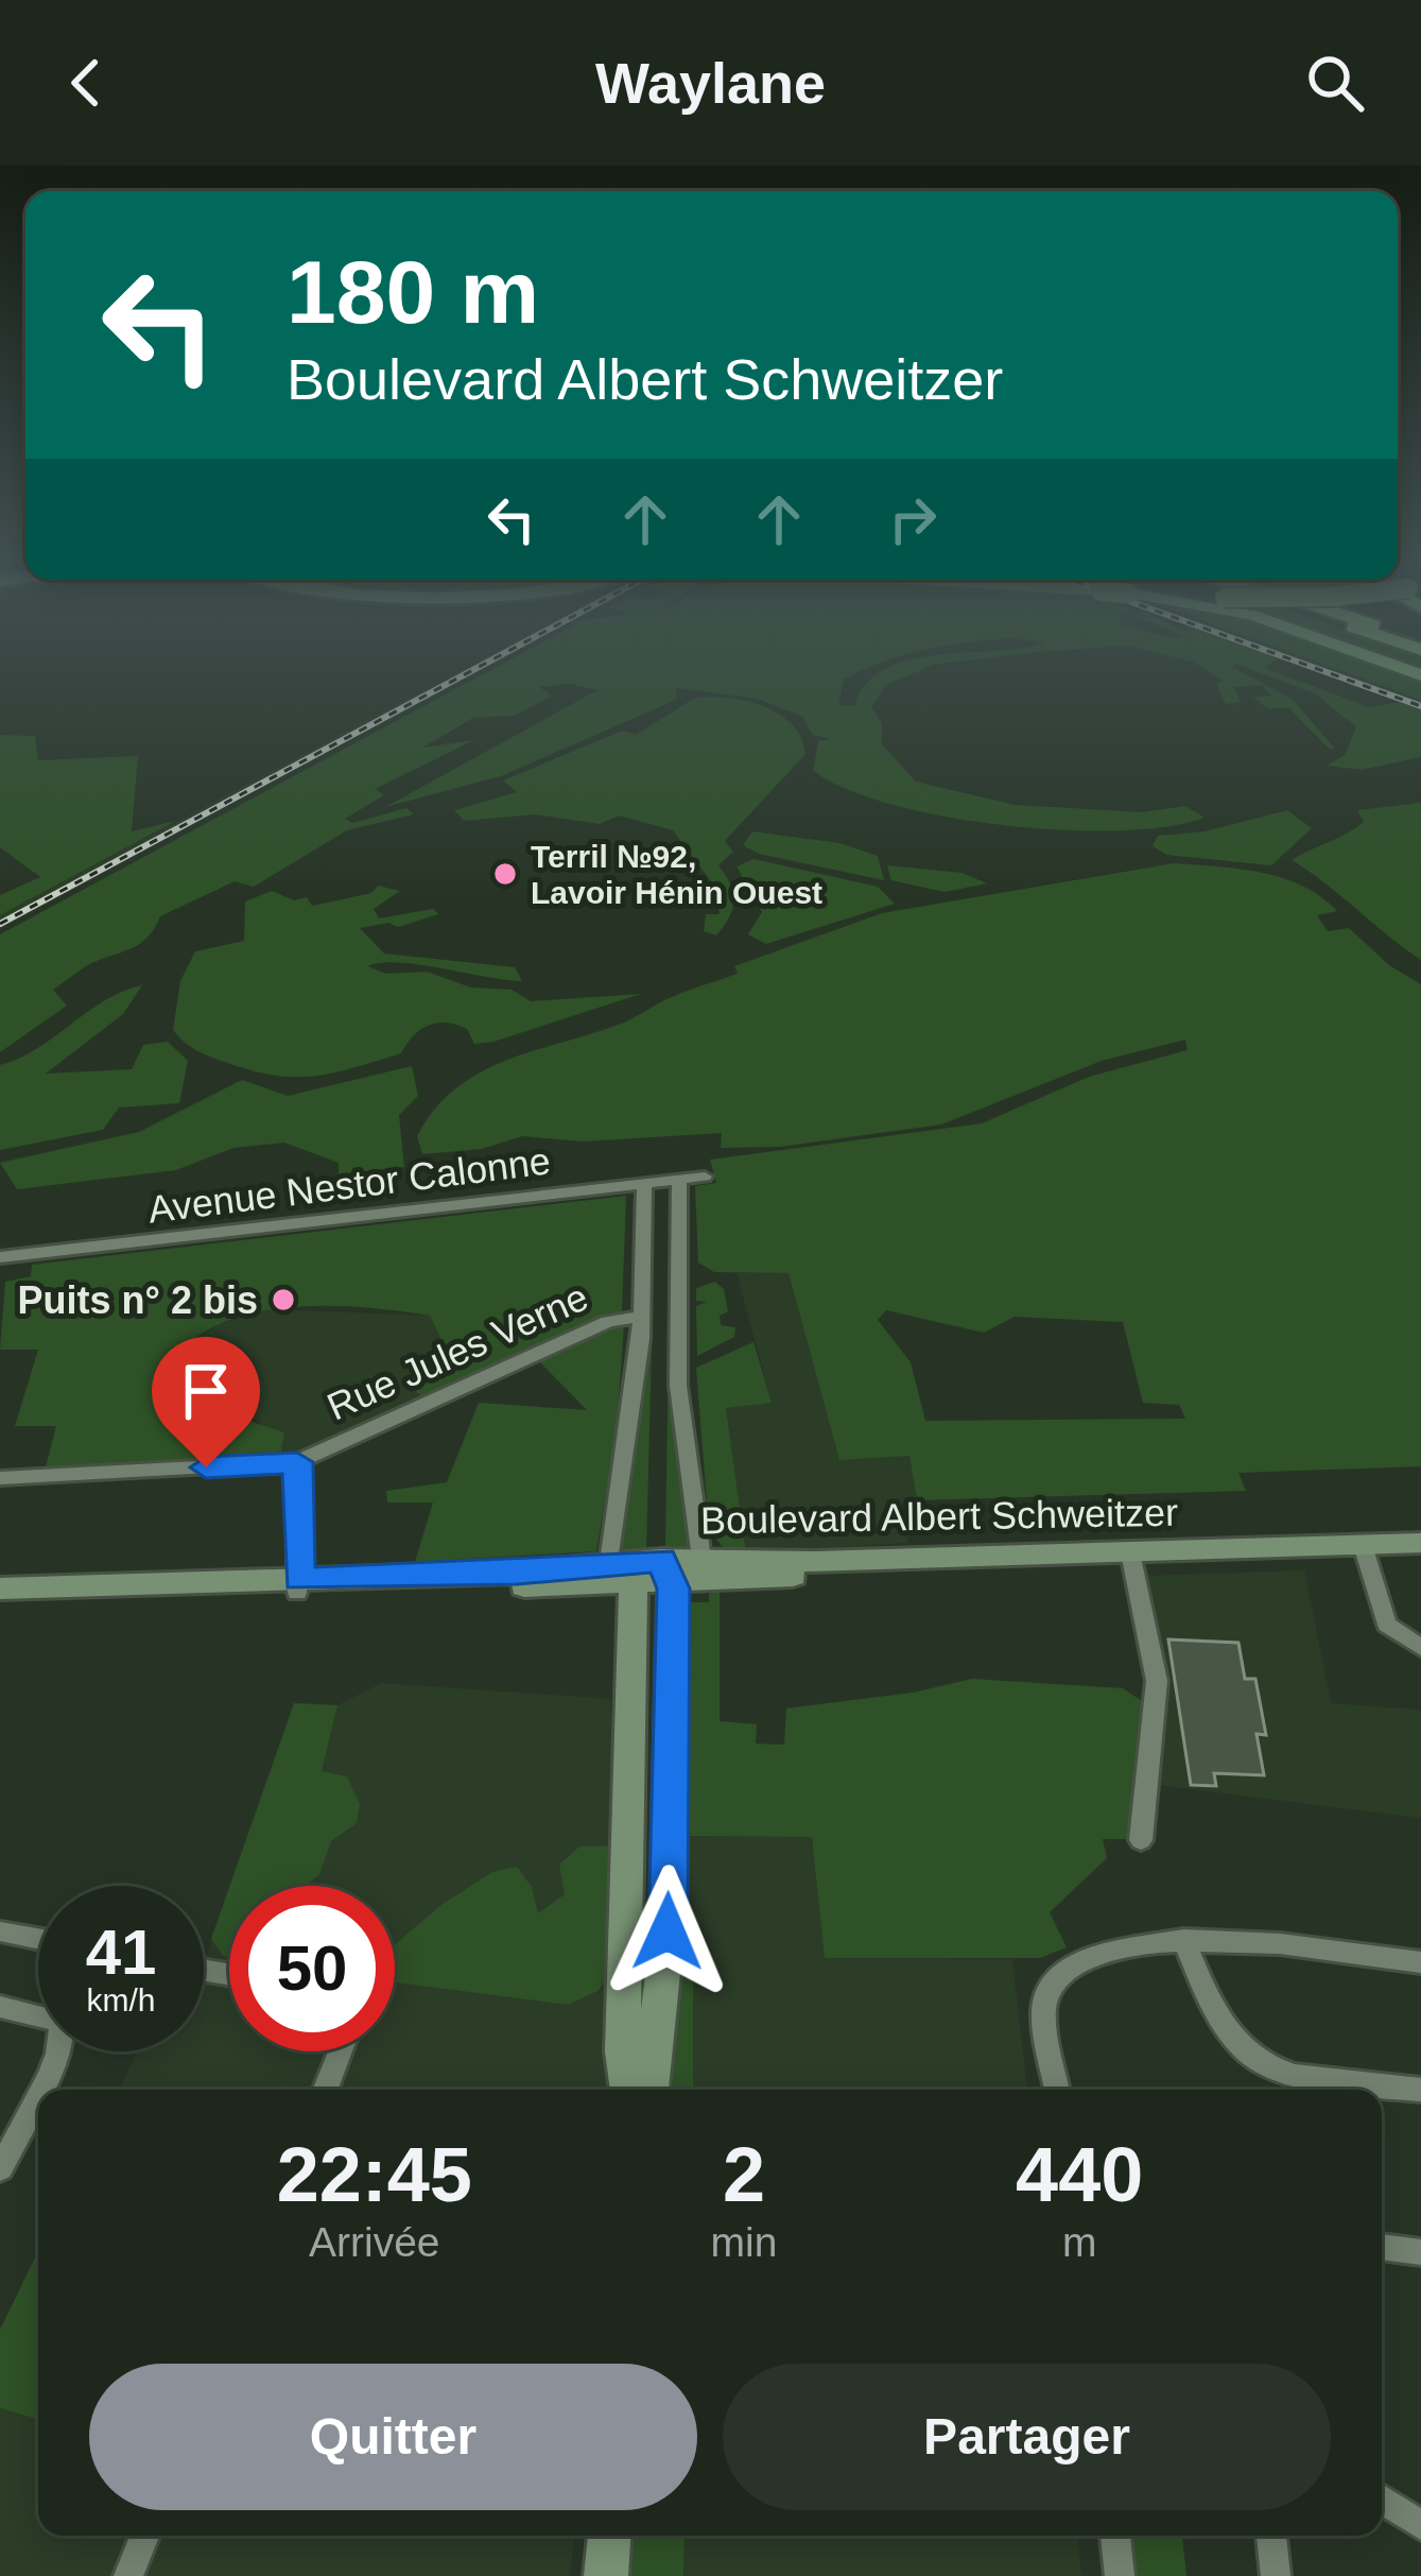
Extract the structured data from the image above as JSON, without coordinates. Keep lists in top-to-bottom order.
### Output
{
  "streets": {
    "main road": ["Boulevard Albert Schweitzer"],
    "street": ["Avenue Nestor Calonne", "Rue Jules Verne"]
  },
  "places": ["Terril №92, Lavoir Hénin Ouest", "Puits n° 2 bis"],
  "page": {
    "header": "Waylane",
    "turn": ["180 m", "Boulevard Albert Schweitzer"],
    "speed": "41 km/h",
    "limit": "50",
    "eta": [
      "22:45",
      "Arrivée",
      "2",
      "min",
      "440",
      "m"
    ],
    "buttons": ["Quitter", "Partager"]
  }
}
